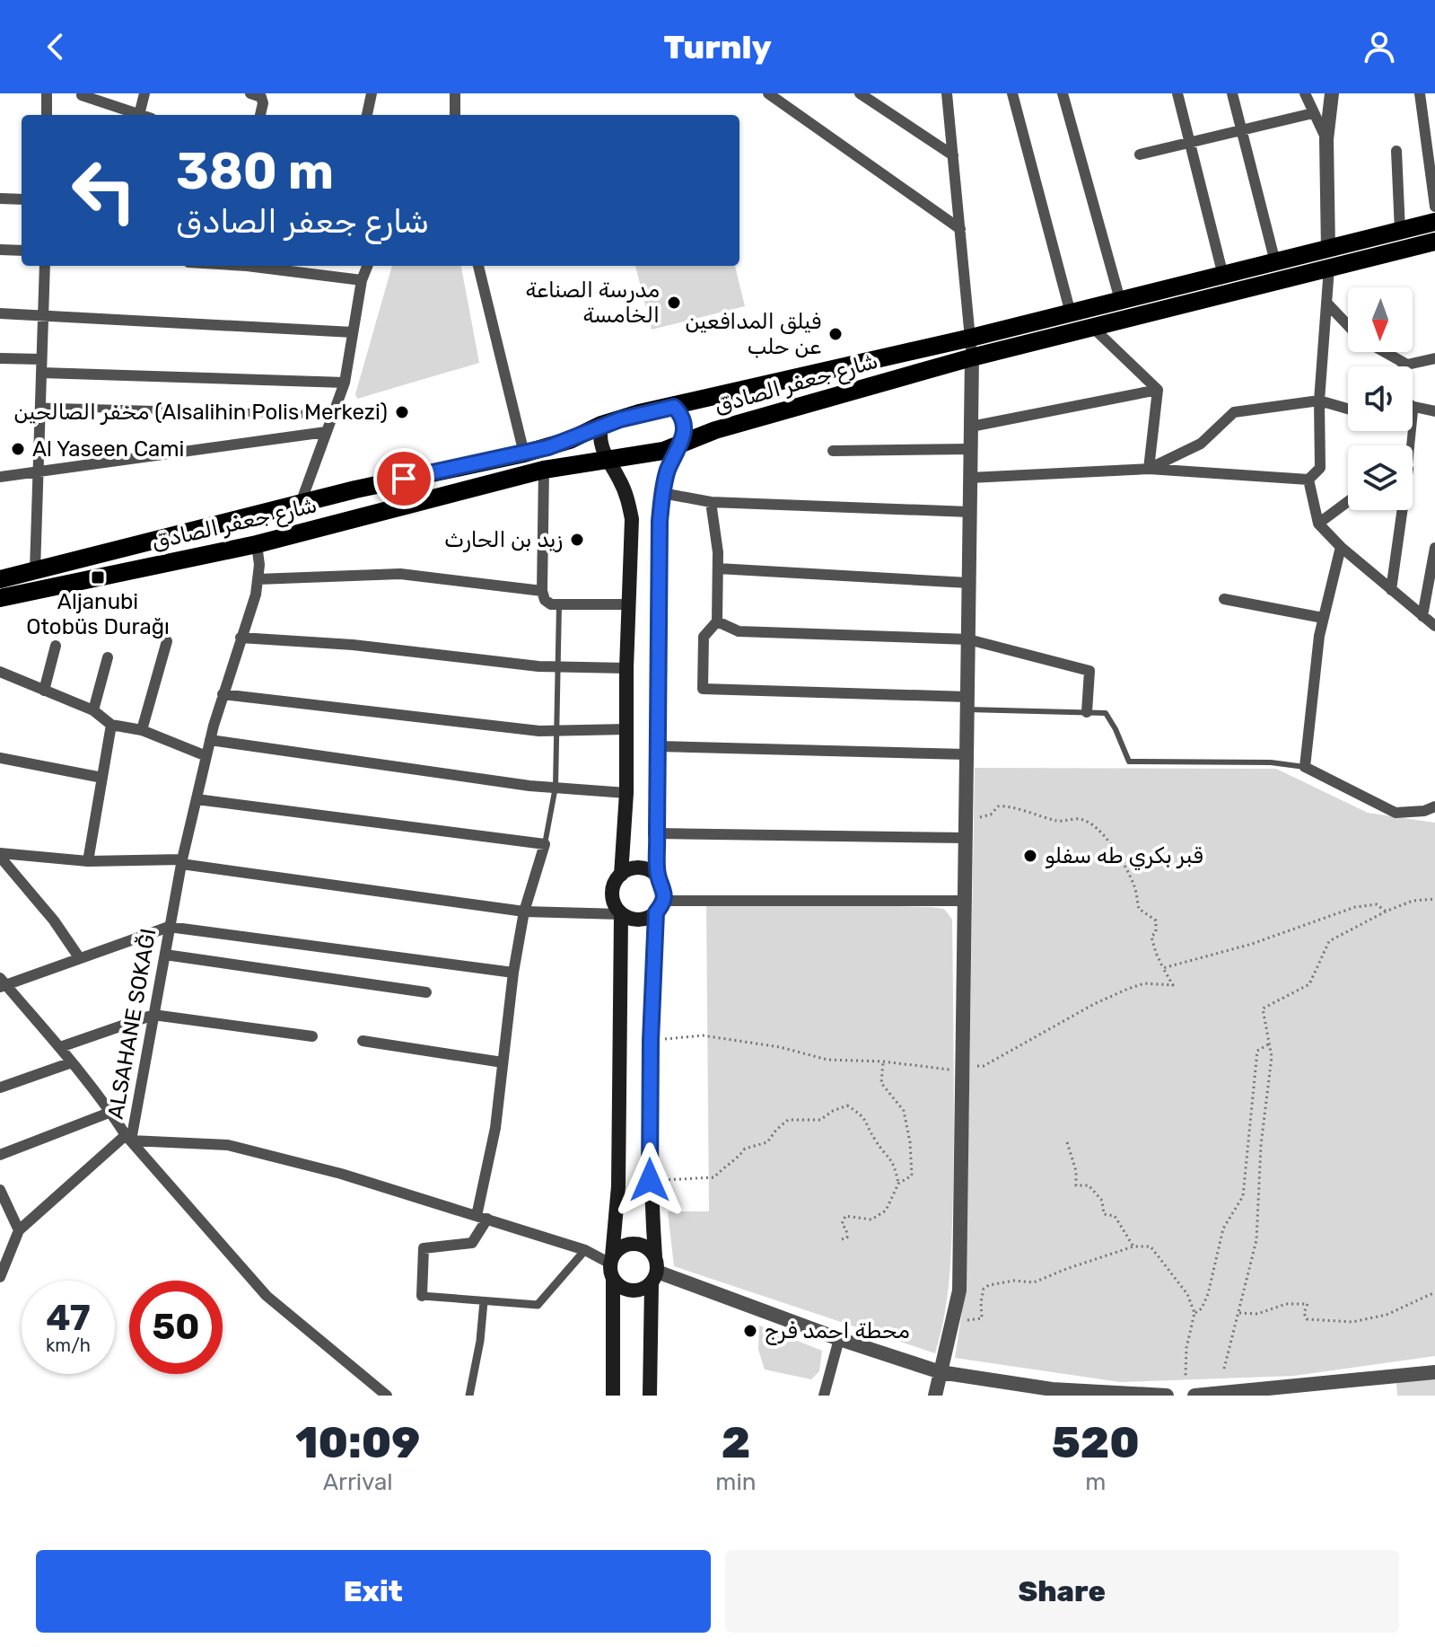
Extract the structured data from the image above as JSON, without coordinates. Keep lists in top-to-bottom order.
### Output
{
  "streets": {
    "main road": ["شارع جعفر الصادق"]
  },
  "places": {
    "other": [
      "مدرسة الصناعة الخامسة",
      "فيلق المدافعين عن حلب",
      "مخفر الصالحين (Alsalihin Polis Merkezi)",
      "Al Yaseen Cami",
      "زيد بن الحارث",
      "قبر بكري طه سفلو",
      "محطة احمد فرج"
    ],
    "transit": ["Aljanubi Otobüs Durağı"]
  },
  "north": "bottom",
  "page": {
    "header": "Turnly",
    "turn": ["380 m", "شارع جعفر الصادق"],
    "speed": "47 km/h",
    "limit": "50",
    "eta": [
      "10:09",
      "Arrival",
      "2",
      "min",
      "520",
      "m"
    ],
    "buttons": ["Exit", "Share"]
  }
}
